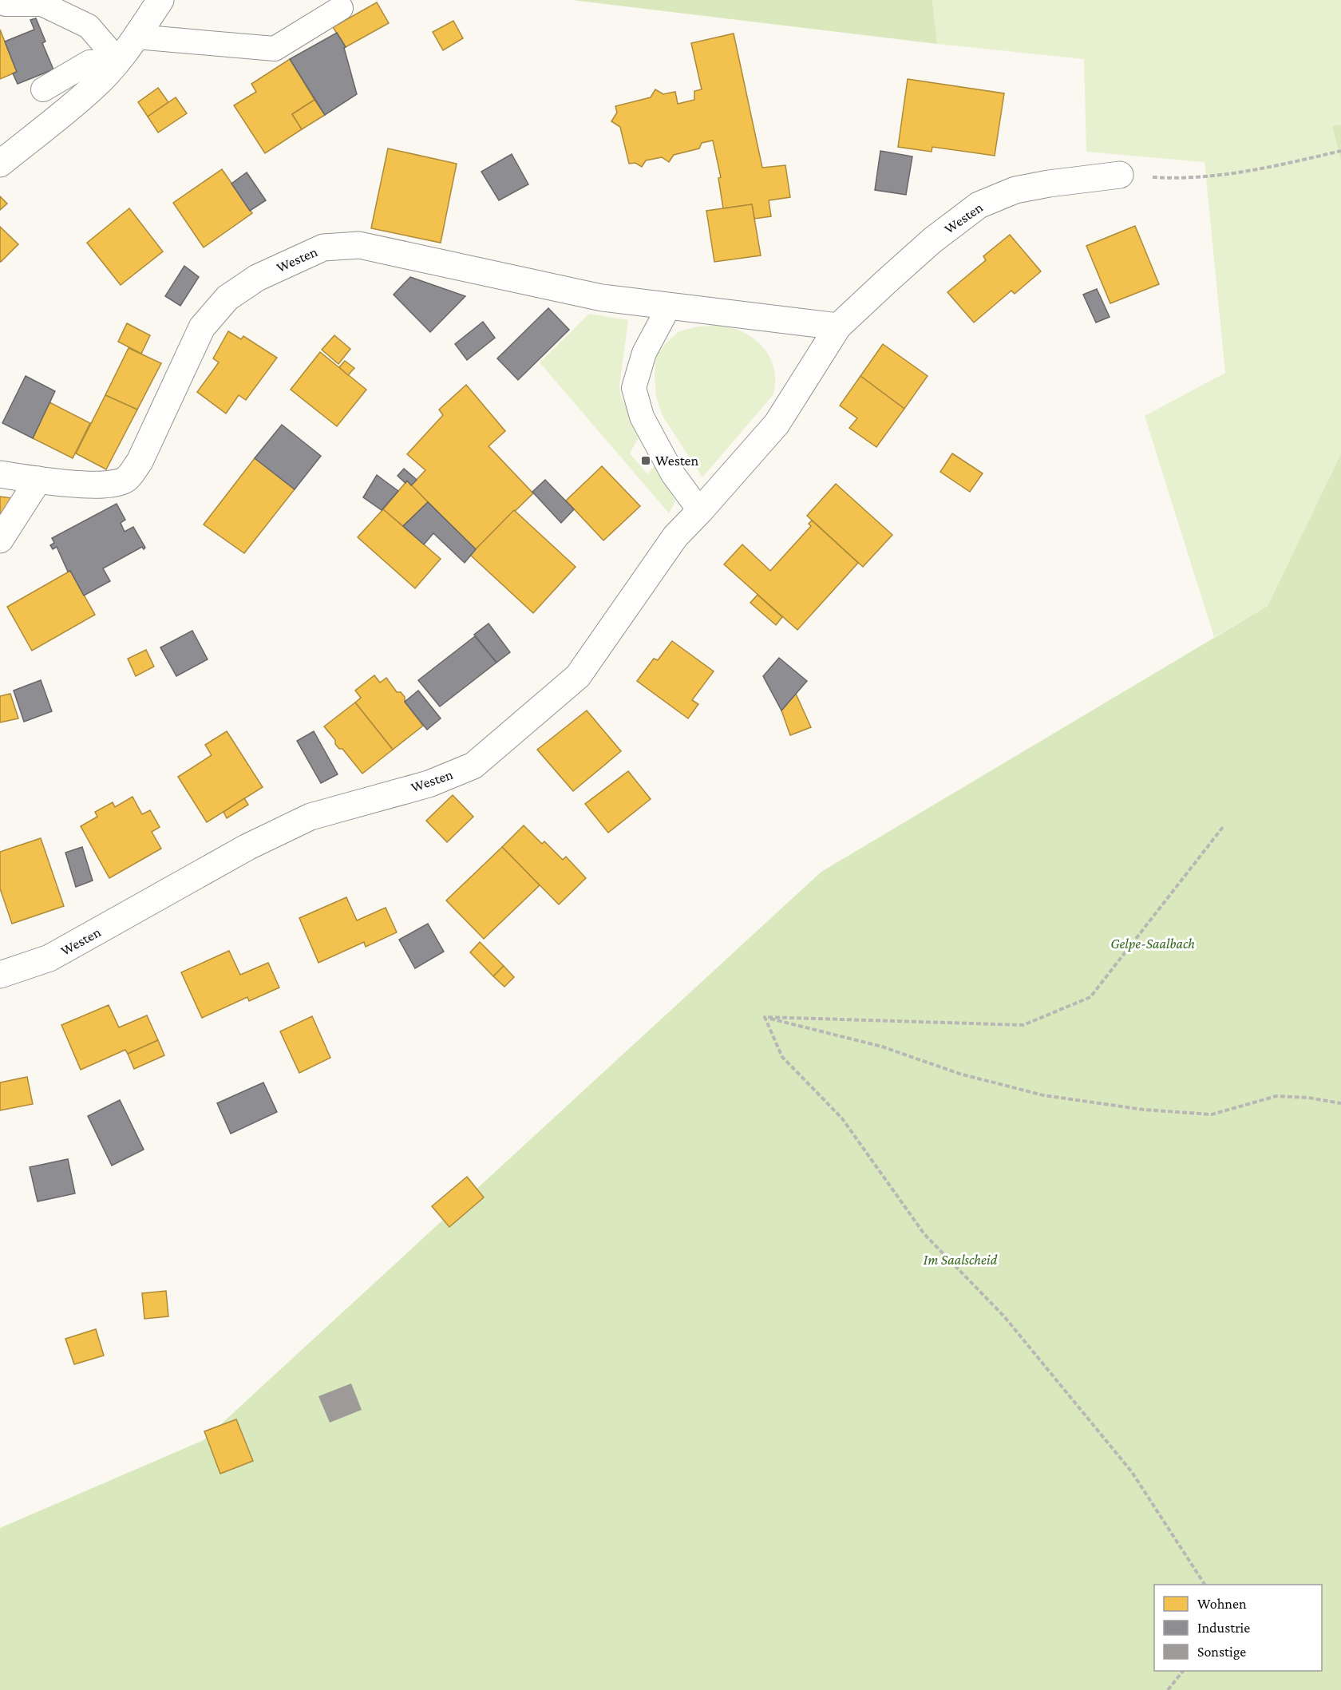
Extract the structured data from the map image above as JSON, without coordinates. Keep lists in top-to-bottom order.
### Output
{
  "streets": {
    "street": ["Westen"]
  },
  "parks": ["Gelpe-Saalbach", "Im Saalscheid"],
  "places": {
    "transit": ["Westen"]
  },
  "legend": ["Wohnen", "Industrie", "Sonstige"]
}
